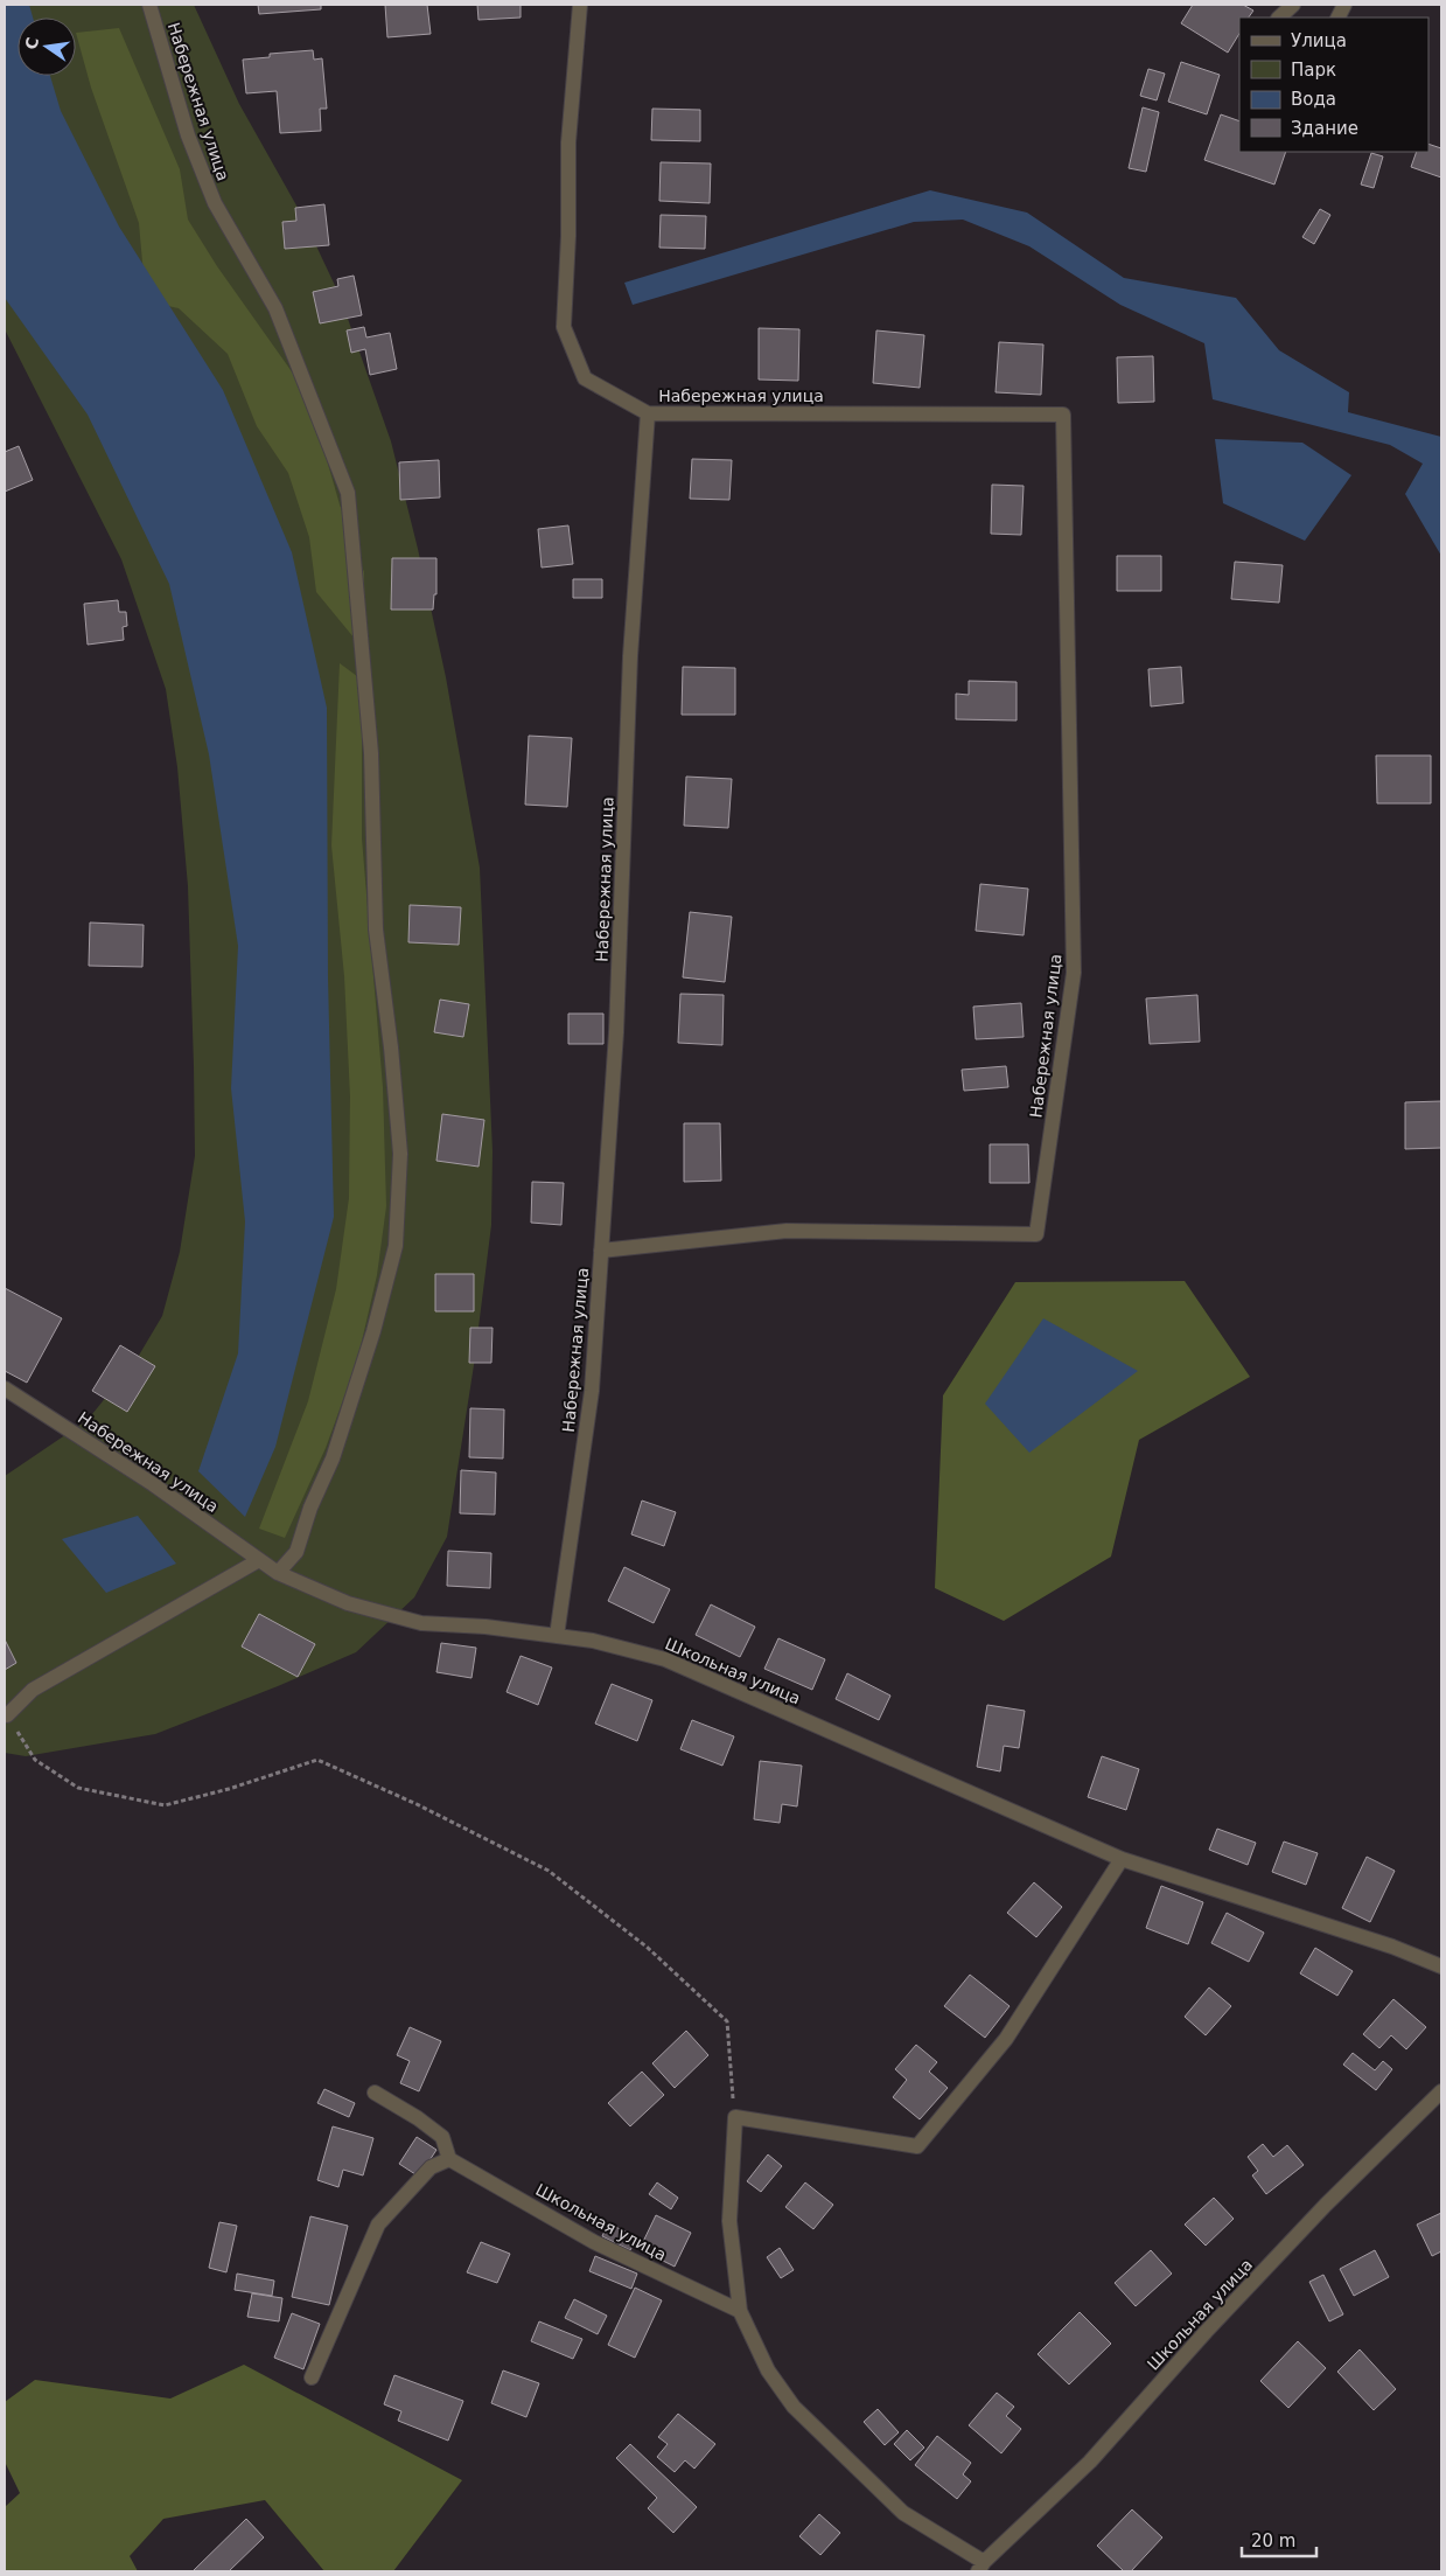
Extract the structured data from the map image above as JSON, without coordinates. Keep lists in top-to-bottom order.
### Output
{
  "streets": {
    "street": ["Набережная улица", "Школьная улица"]
  },
  "crossings": [
    ["Набережная улица", "Школьная улица"]
  ],
  "legend": [
    "Улица",
    "Парк",
    "Вода",
    "Здание"
  ],
  "scale_bar": "20 m",
  "north": "left"
}
